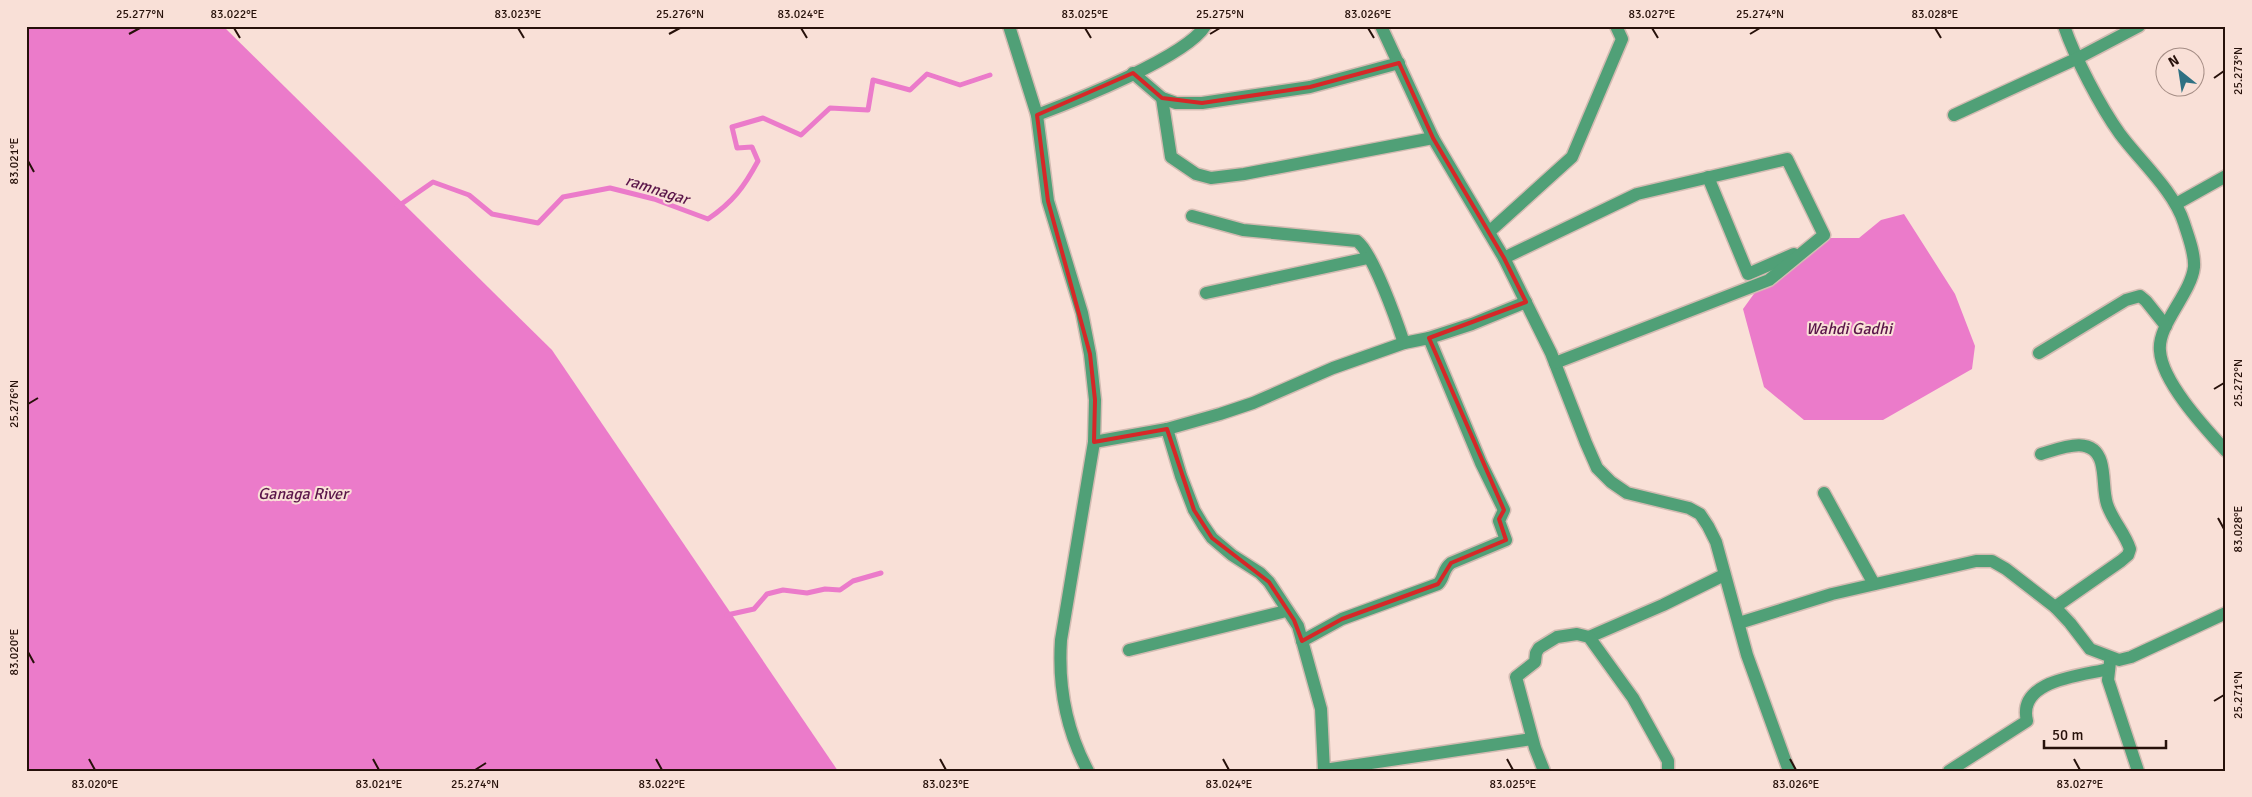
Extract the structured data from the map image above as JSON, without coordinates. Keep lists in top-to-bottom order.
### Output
{
  "water": ["ramnagar", "Wahdi Gadhi", "Ganaga River"],
  "scale_bar": "50 m",
  "north": "top left",
  "coordinates": [
    "25.277°N",
    "83.022°E",
    "83.023°E",
    "25.276°N",
    "83.024°E",
    "83.025°E",
    "25.275°N",
    "83.026°E",
    "83.027°E",
    "25.274°N",
    "83.028°E",
    "25.273°N",
    "83.021°E",
    "25.272°N",
    "83.020°E",
    "25.271°N"
  ]
}
